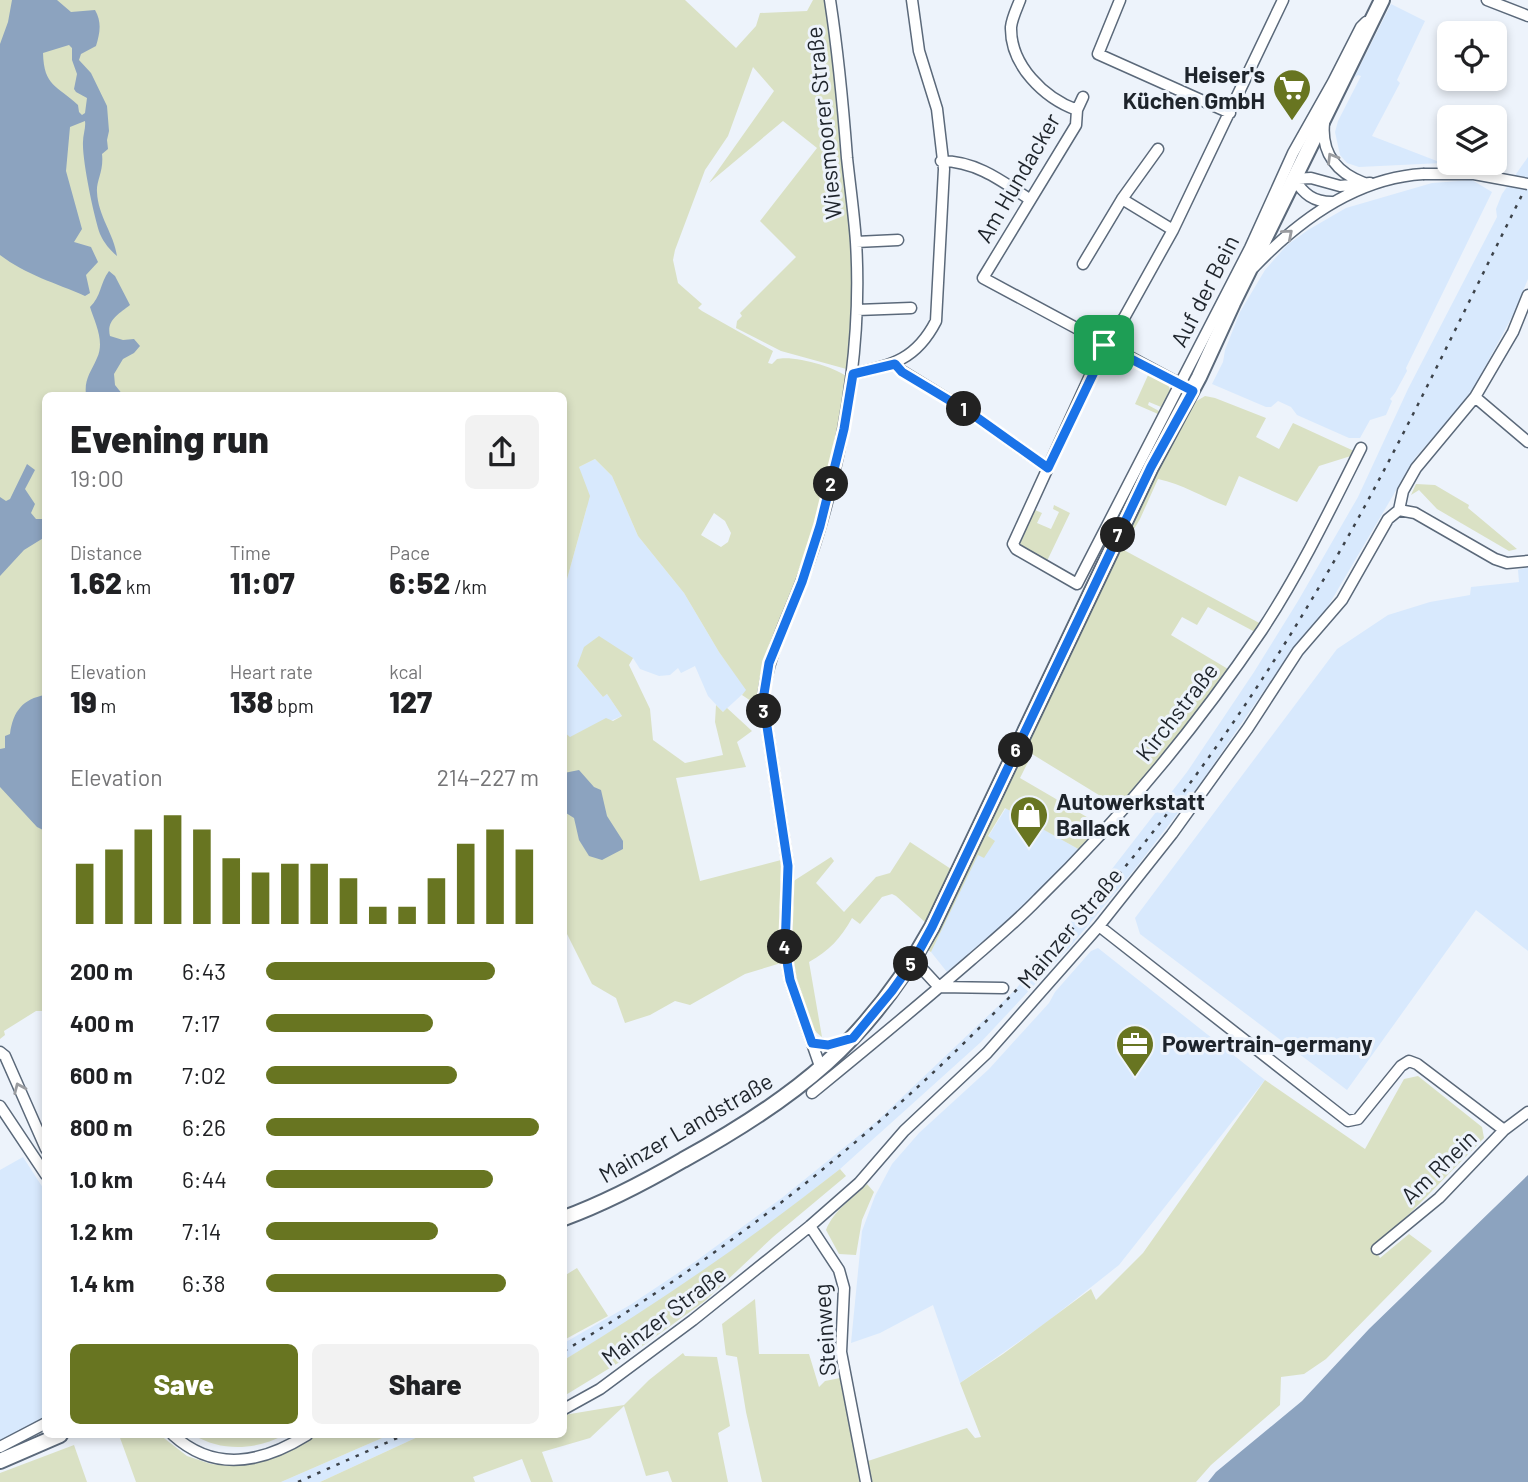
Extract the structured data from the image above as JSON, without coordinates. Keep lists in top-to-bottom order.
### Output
{
  "streets": {
    "main road": ["Mainzer Landstraße"],
    "street": [
      "Wiesmoorer Straße",
      "Am Hundacker",
      "Auf der Bein",
      "Kirchstraße",
      "Mainzer Straße",
      "Am Rhein",
      "Steinweg"
    ]
  },
  "crossings": [
    ["Wiesmoorer Straße", "Mainzer Landstraße"],
    ["Auf der Bein", "Mainzer Landstraße"],
    ["Mainzer Straße", "Steinweg"]
  ],
  "places": {
    "supermarket": ["Heiser's Küchen GmbH"],
    "shop": ["Autowerkstatt Ballack"],
    "office": ["Powertrain-germany"]
  },
  "page": {
    "pins": [
      "1",
      "2",
      "7",
      "3",
      "6",
      "4",
      "5"
    ],
    "heading": ["Evening run", "19:00"],
    "stats": [
      ["Distance", "1.62 km"],
      ["Time", "11:07"],
      ["Pace", "6:52 /km"],
      ["Elevation", "19 m"],
      ["Heart rate", "138 bpm"],
      ["kcal", "127"]
    ],
    "chart": ["Elevation", "214–227 m"],
    "list": [
      {
        "name": "200 m",
        "note": "6:43"
      },
      {
        "name": "400 m",
        "note": "7:17"
      },
      {
        "name": "600 m",
        "note": "7:02"
      },
      {
        "name": "800 m",
        "note": "6:26"
      },
      {
        "name": "1.0 km",
        "note": "6:44"
      },
      {
        "name": "1.2 km",
        "note": "7:14"
      },
      {
        "name": "1.4 km",
        "note": "6:38"
      }
    ],
    "buttons": ["Save", "Share"]
  }
}
